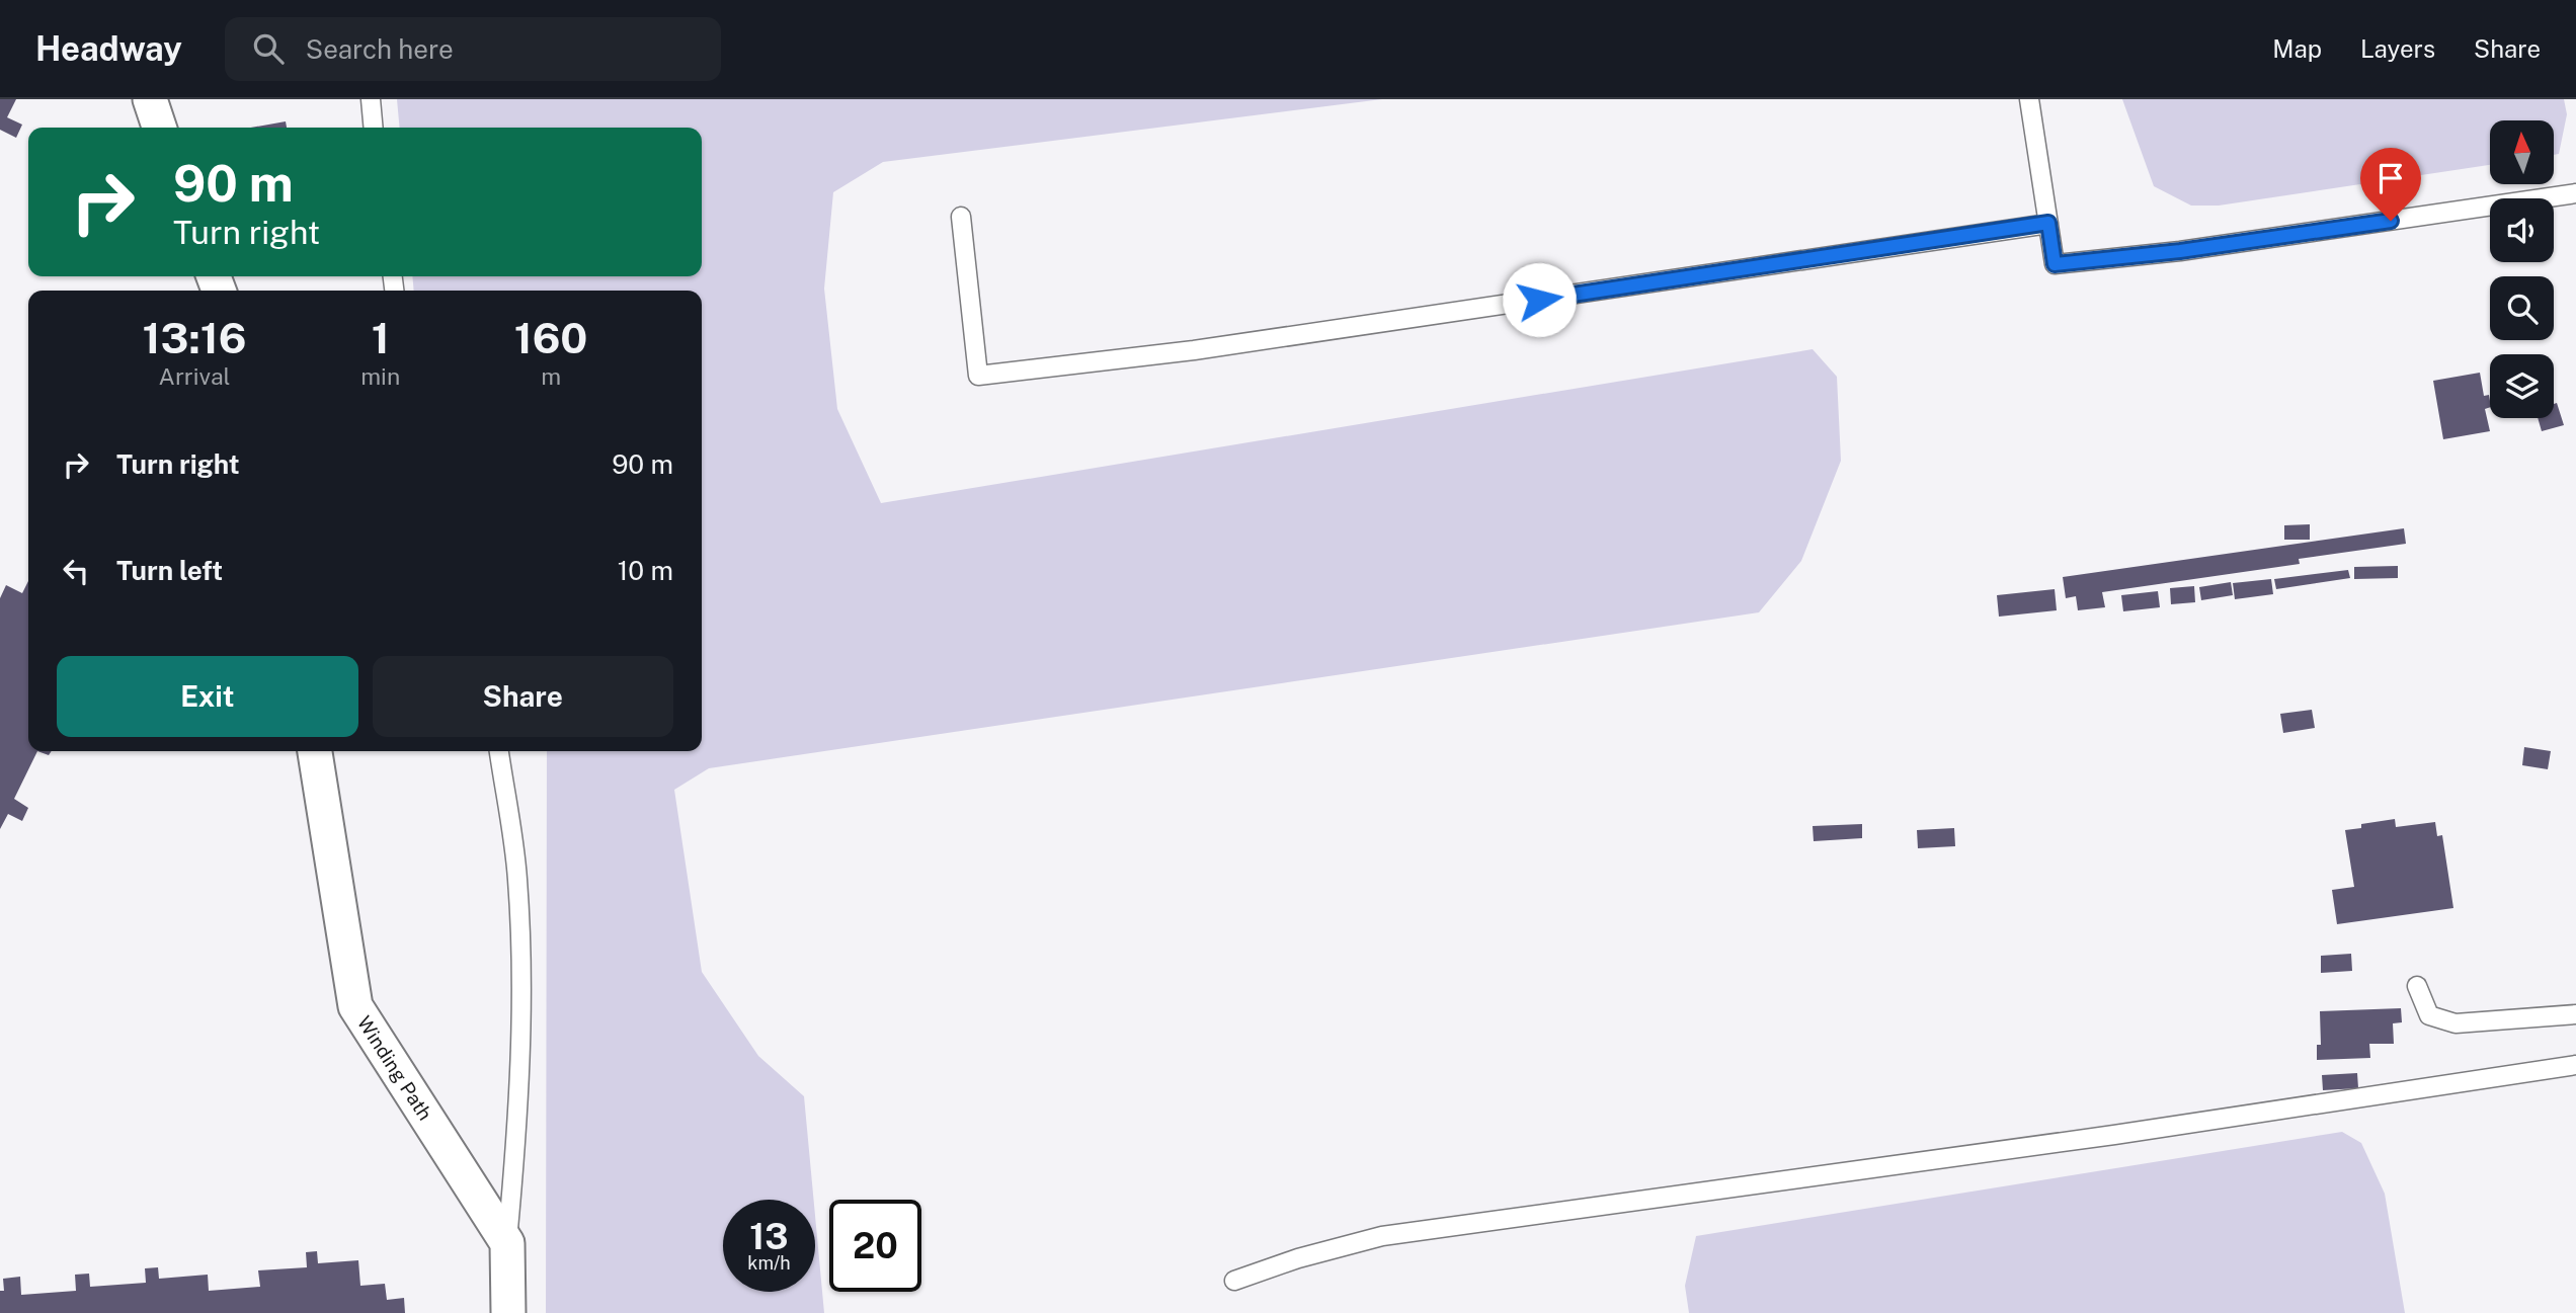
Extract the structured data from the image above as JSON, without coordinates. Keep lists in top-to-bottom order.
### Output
{
  "streets": {
    "street": ["Winding Path"]
  },
  "north": "top",
  "page": {
    "header": "Headway",
    "search": "Search here",
    "nav": ["Map", "Layers", "Share"],
    "turn": ["90 m", "Turn right"],
    "eta": [
      "13:16",
      "Arrival",
      "1",
      "min",
      "160",
      "m"
    ],
    "list": [
      {
        "name": "Turn right",
        "value": "90 m"
      },
      {
        "name": "Turn left",
        "value": "10 m"
      }
    ],
    "buttons": ["Exit", "Share"],
    "speed": "13 km/h",
    "limit": "20"
  }
}
